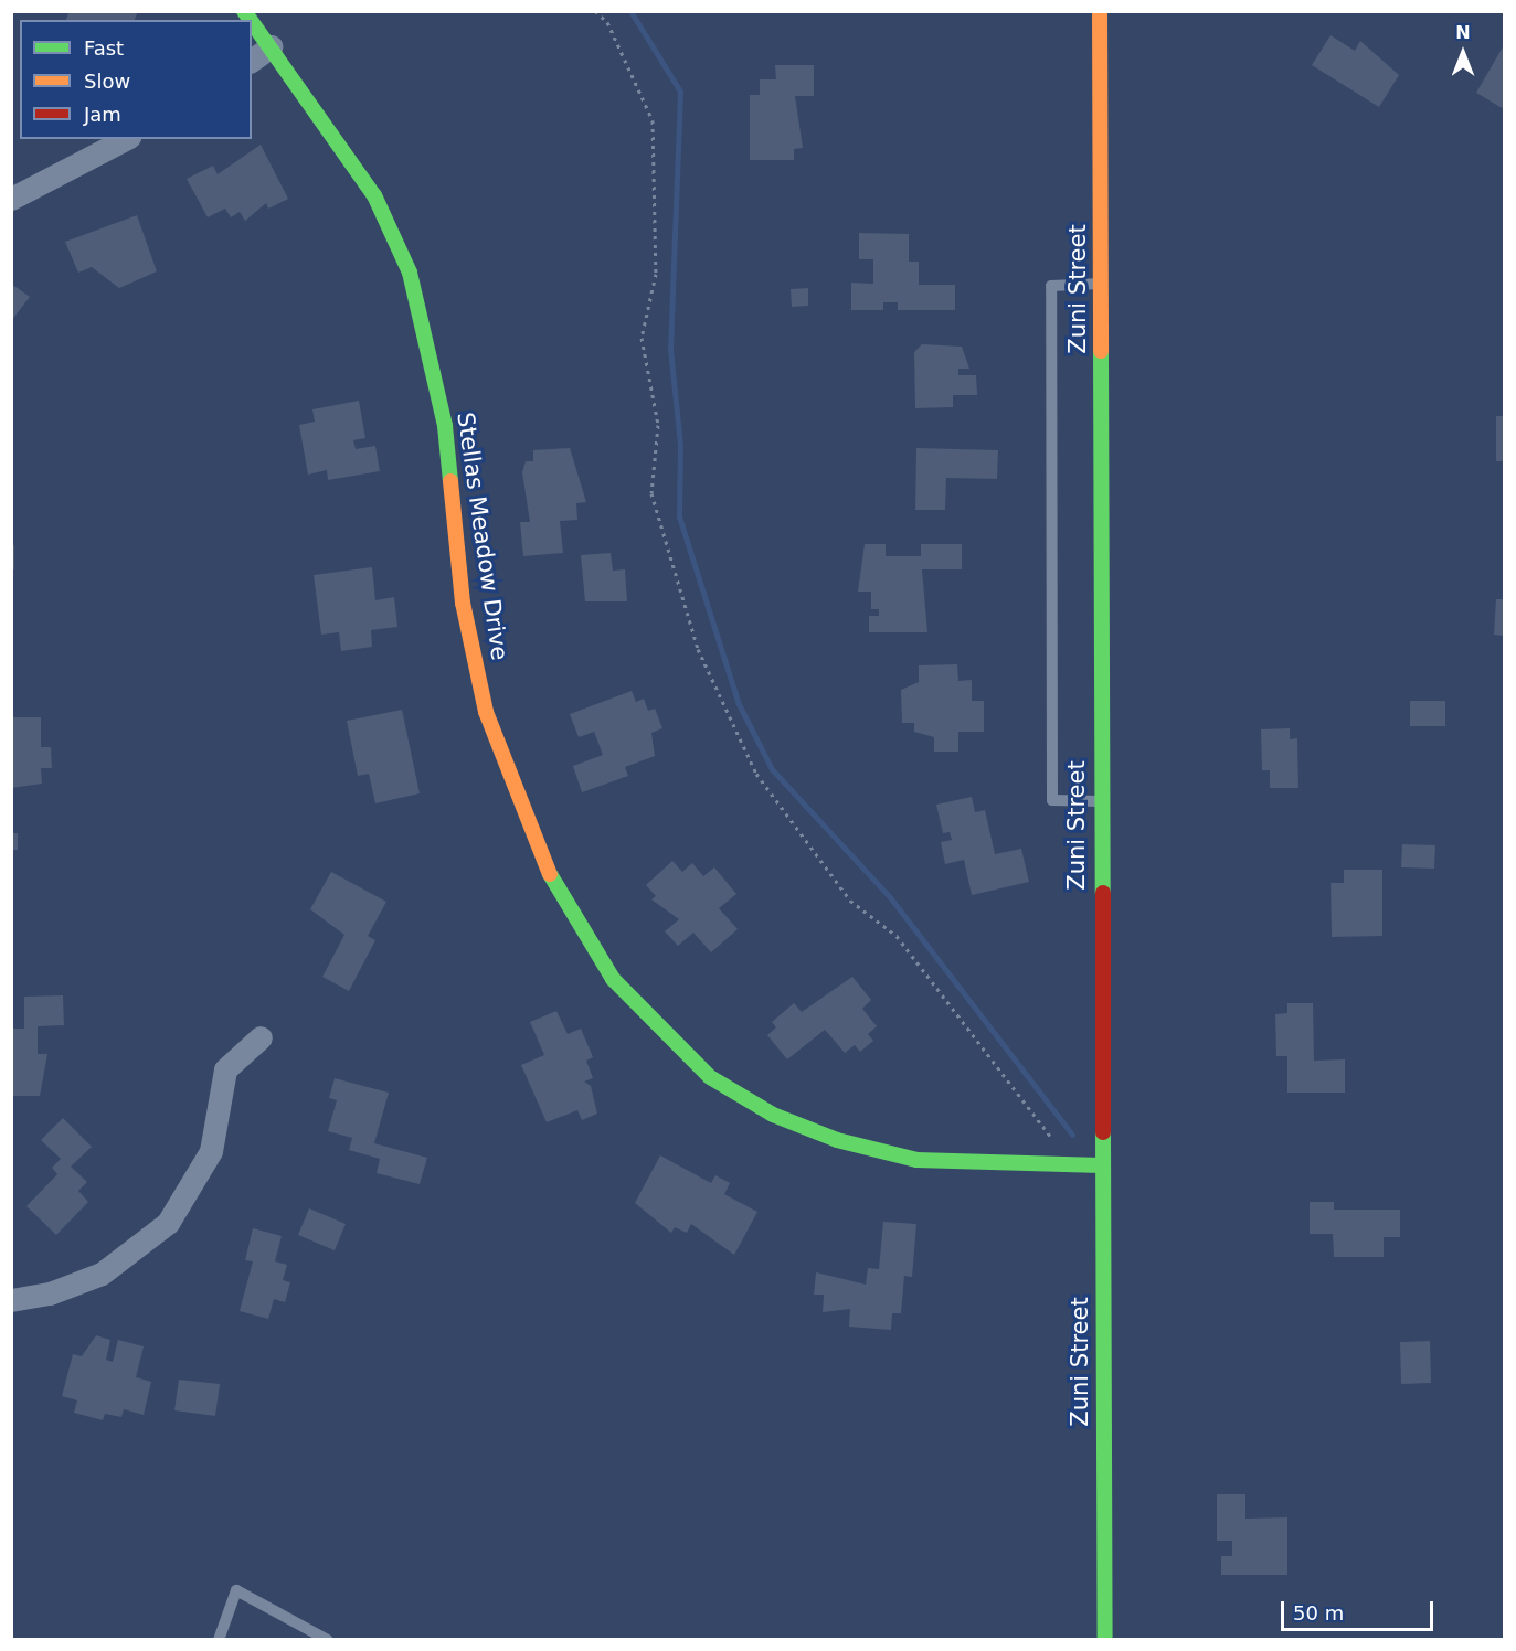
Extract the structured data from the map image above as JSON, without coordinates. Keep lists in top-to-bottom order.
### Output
{
  "streets": {
    "street": ["Zuni Street", "Stellas Meadow Drive"]
  },
  "crossings": [
    ["Zuni Street", "Stellas Meadow Drive"]
  ],
  "legend": ["Fast", "Slow", "Jam"],
  "scale_bar": "50 m",
  "north": "top"
}
